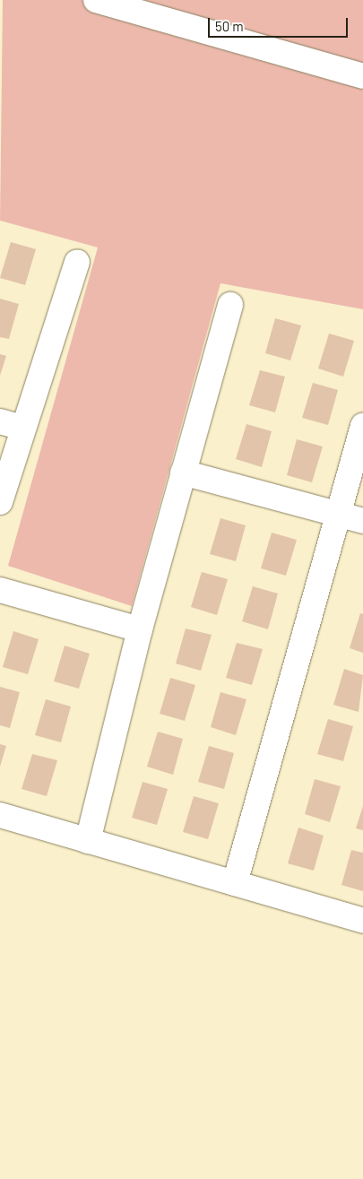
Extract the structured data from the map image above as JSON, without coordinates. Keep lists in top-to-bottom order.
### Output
{
  "scale_bar": "50 m"
}
